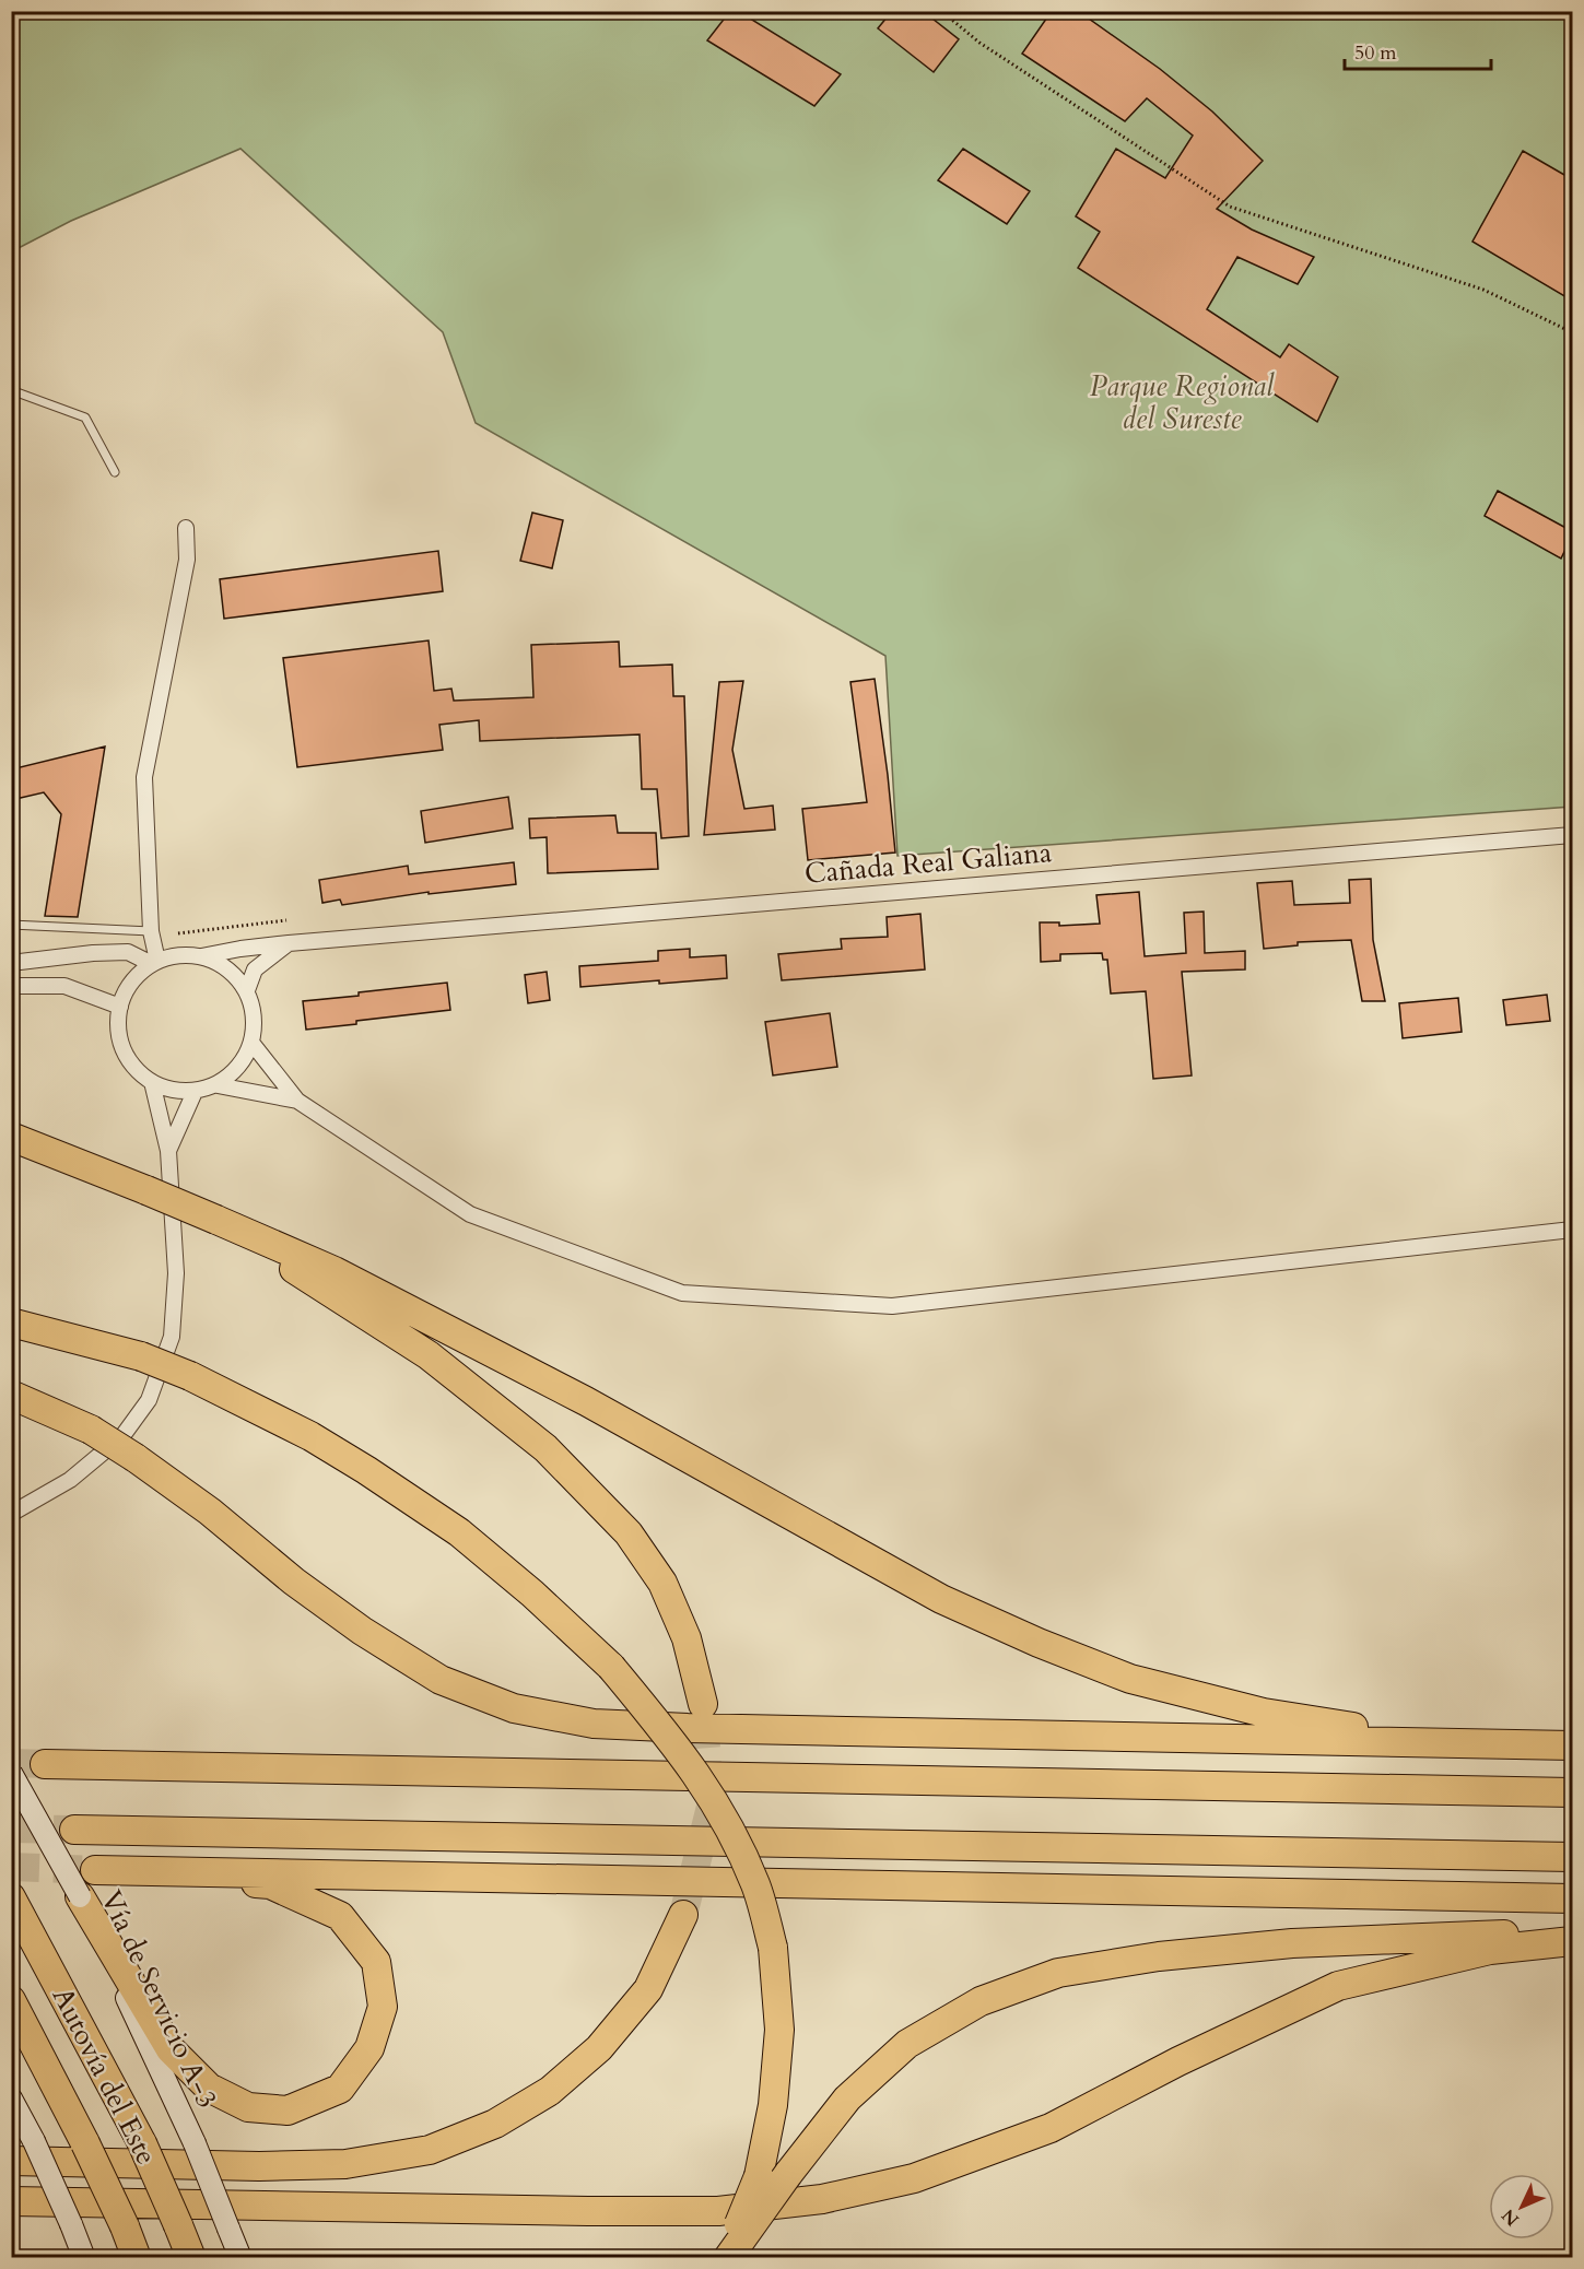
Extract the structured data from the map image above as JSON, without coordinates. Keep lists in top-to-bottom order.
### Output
{
  "streets": {
    "highway": ["Autovía del Este"],
    "main road": ["Vía de Servicio A-3"],
    "street": ["Cañada Real Galiana"]
  },
  "parks": ["Parque Regional del Sureste"],
  "scale_bar": "50 m",
  "north": "bottom left"
}
